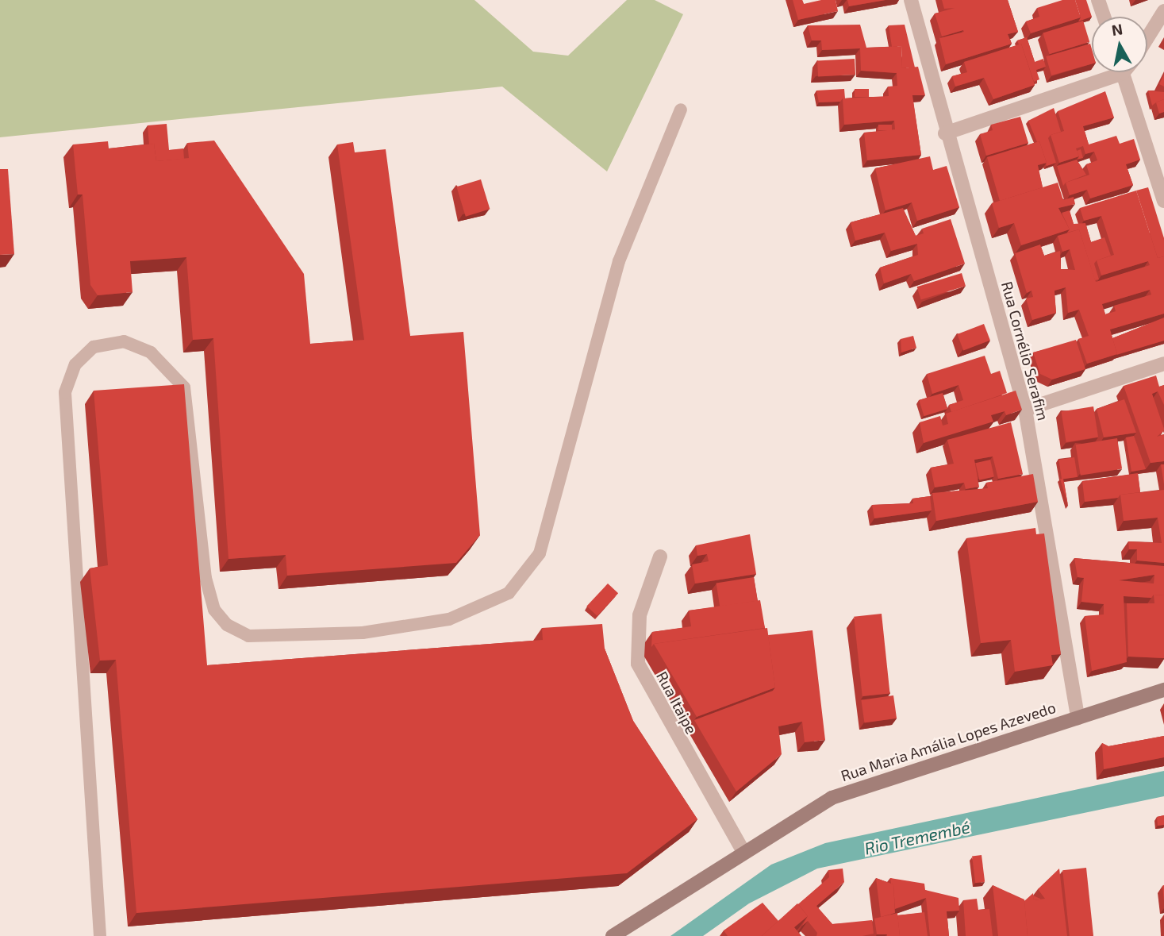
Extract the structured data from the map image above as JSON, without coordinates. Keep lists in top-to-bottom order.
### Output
{
  "streets": {
    "main road": ["Rua Maria Amália Lopes Azevedo"],
    "street": ["Rua Cornélio Serafim", "Rua Itaipe"]
  },
  "crossings": [
    ["Rua Cornélio Serafim", "Rua Maria Amália Lopes Azevedo"],
    ["Rua Itaipe", "Rua Maria Amália Lopes Azevedo"]
  ],
  "water": ["Rio Tremembé"],
  "north": "top"
}
